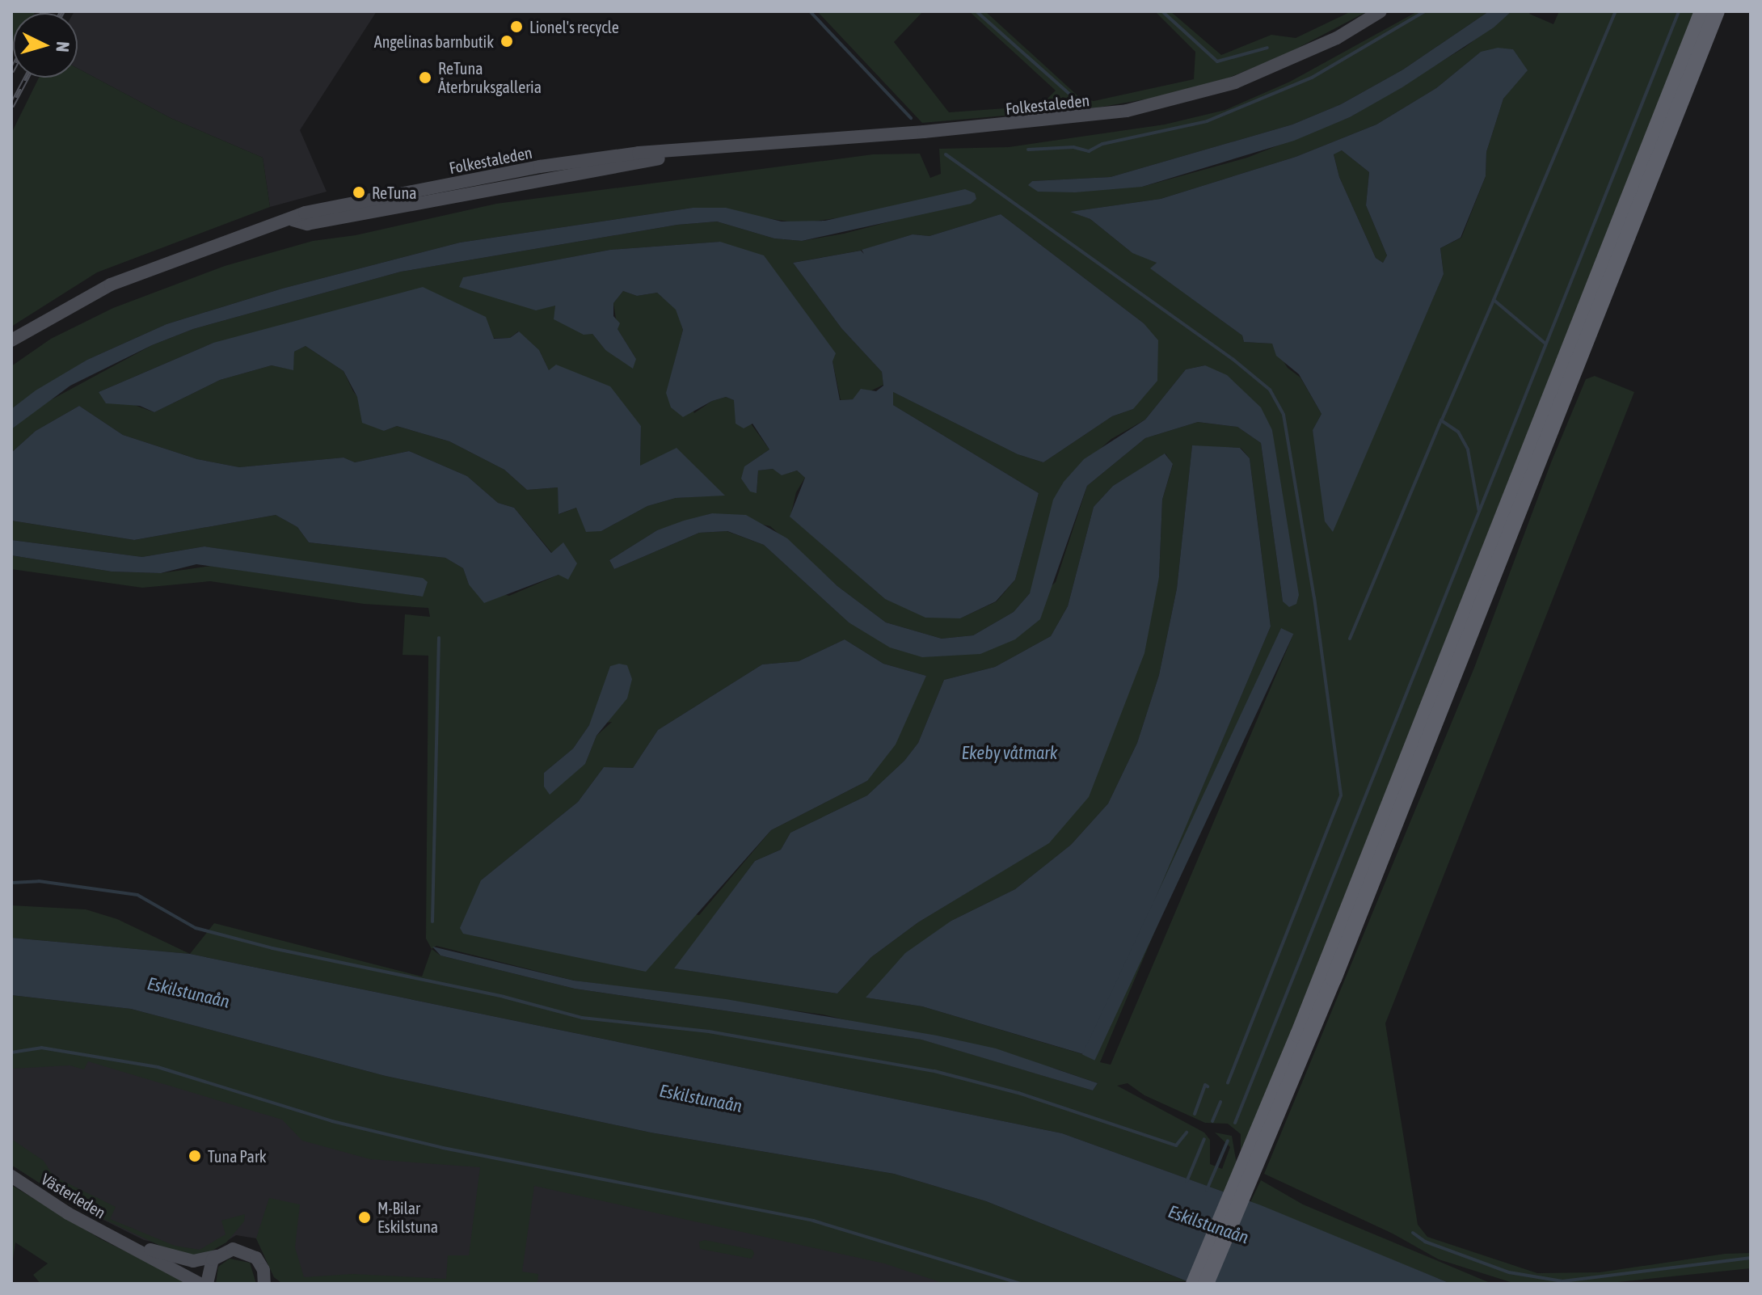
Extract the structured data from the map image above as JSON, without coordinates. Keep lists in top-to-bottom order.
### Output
{
  "streets": {
    "main road": ["Folkestaleden", "Västerleden"]
  },
  "water": ["Ekeby våtmark", "Eskilstunaån"],
  "places": [
    "Lionel's recycle",
    "Angelinas barnbutik",
    "ReTuna Återbruksgalleria",
    "ReTuna",
    "Tuna Park",
    "M-Bilar Eskilstuna"
  ],
  "north": "right"
}
